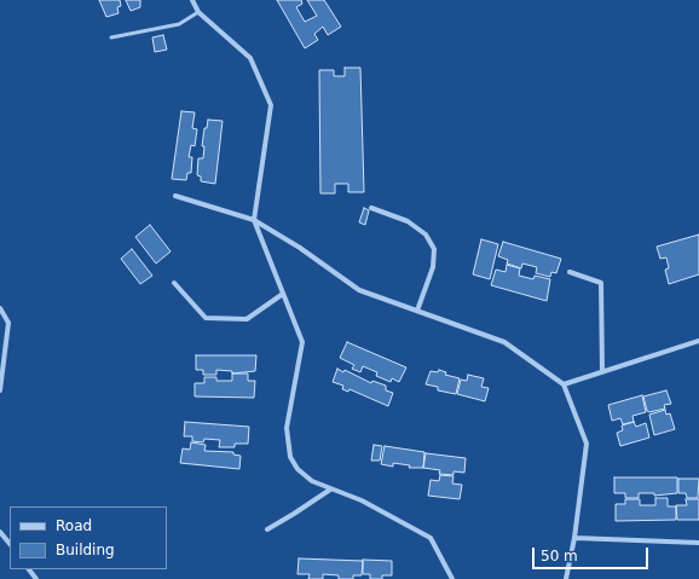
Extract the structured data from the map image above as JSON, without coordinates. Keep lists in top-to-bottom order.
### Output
{
  "legend": ["Road", "Building"],
  "scale_bar": "50 m"
}
